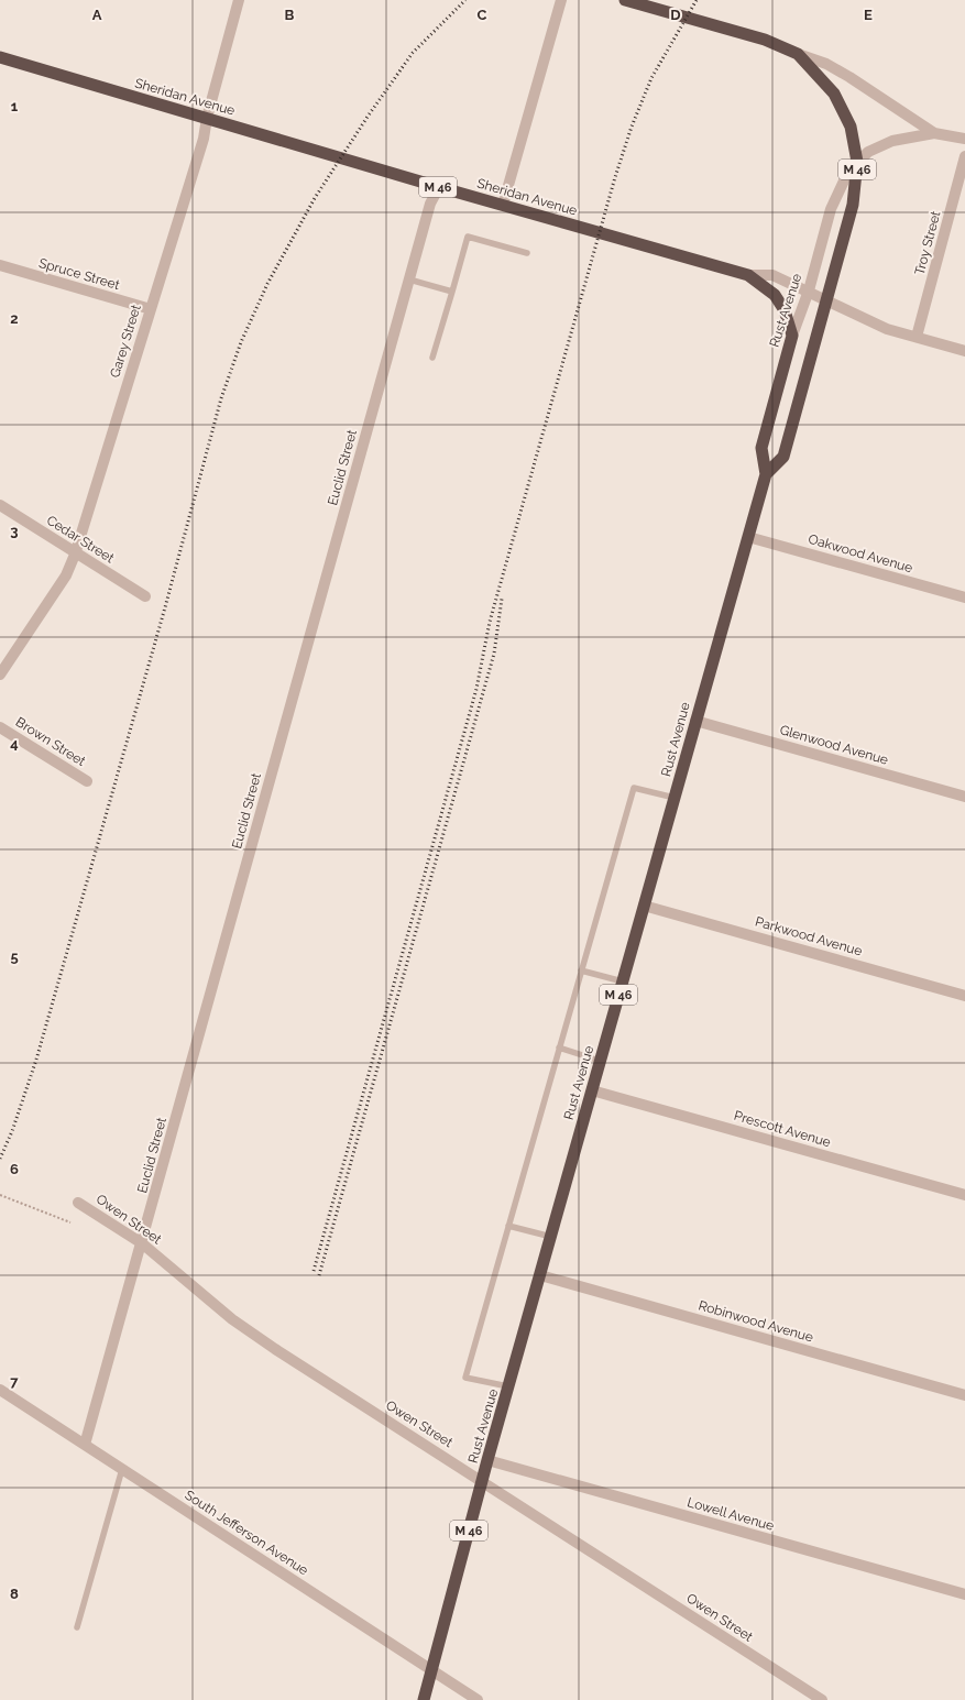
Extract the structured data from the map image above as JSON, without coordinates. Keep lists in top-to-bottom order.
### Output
{
  "streets": {
    "highway": ["Sheridan Avenue", "M 46", "Rust Avenue"],
    "street": [
      "Troy Street",
      "Spruce Street",
      "Garey Street",
      "Euclid Street",
      "Cedar Street",
      "Oakwood Avenue",
      "Brown Street",
      "Glenwood Avenue",
      "Parkwood Avenue",
      "Prescott Avenue",
      "Owen Street",
      "Robinwood Avenue",
      "Lowell Avenue",
      "South Jefferson Avenue"
    ]
  },
  "crossings": [
    ["Sheridan Avenue", "M 46"],
    ["Sheridan Avenue", "Troy Street"],
    ["Sheridan Avenue", "Rust Avenue"],
    ["Sheridan Avenue", "Garey Street"],
    ["Sheridan Avenue", "Euclid Street"],
    ["M 46", "Rust Avenue"],
    ["Spruce Street", "Garey Street"],
    ["Rust Avenue", "Oakwood Avenue"],
    ["Rust Avenue", "Glenwood Avenue"],
    ["Rust Avenue", "Parkwood Avenue"],
    ["Rust Avenue", "Prescott Avenue"],
    ["Rust Avenue", "Owen Street"],
    ["Rust Avenue", "Robinwood Avenue"],
    ["Rust Avenue", "Lowell Avenue"],
    ["Rust Avenue", "South Jefferson Avenue"],
    ["Garey Street", "Cedar Street"],
    ["Euclid Street", "Owen Street"],
    ["Euclid Street", "South Jefferson Avenue"]
  ],
  "grid": {
    "columns": [
      "A",
      "B",
      "C",
      "D",
      "E"
    ],
    "rows": [
      "1",
      "2",
      "3",
      "4",
      "5",
      "6",
      "7",
      "8"
    ]
  }
}
